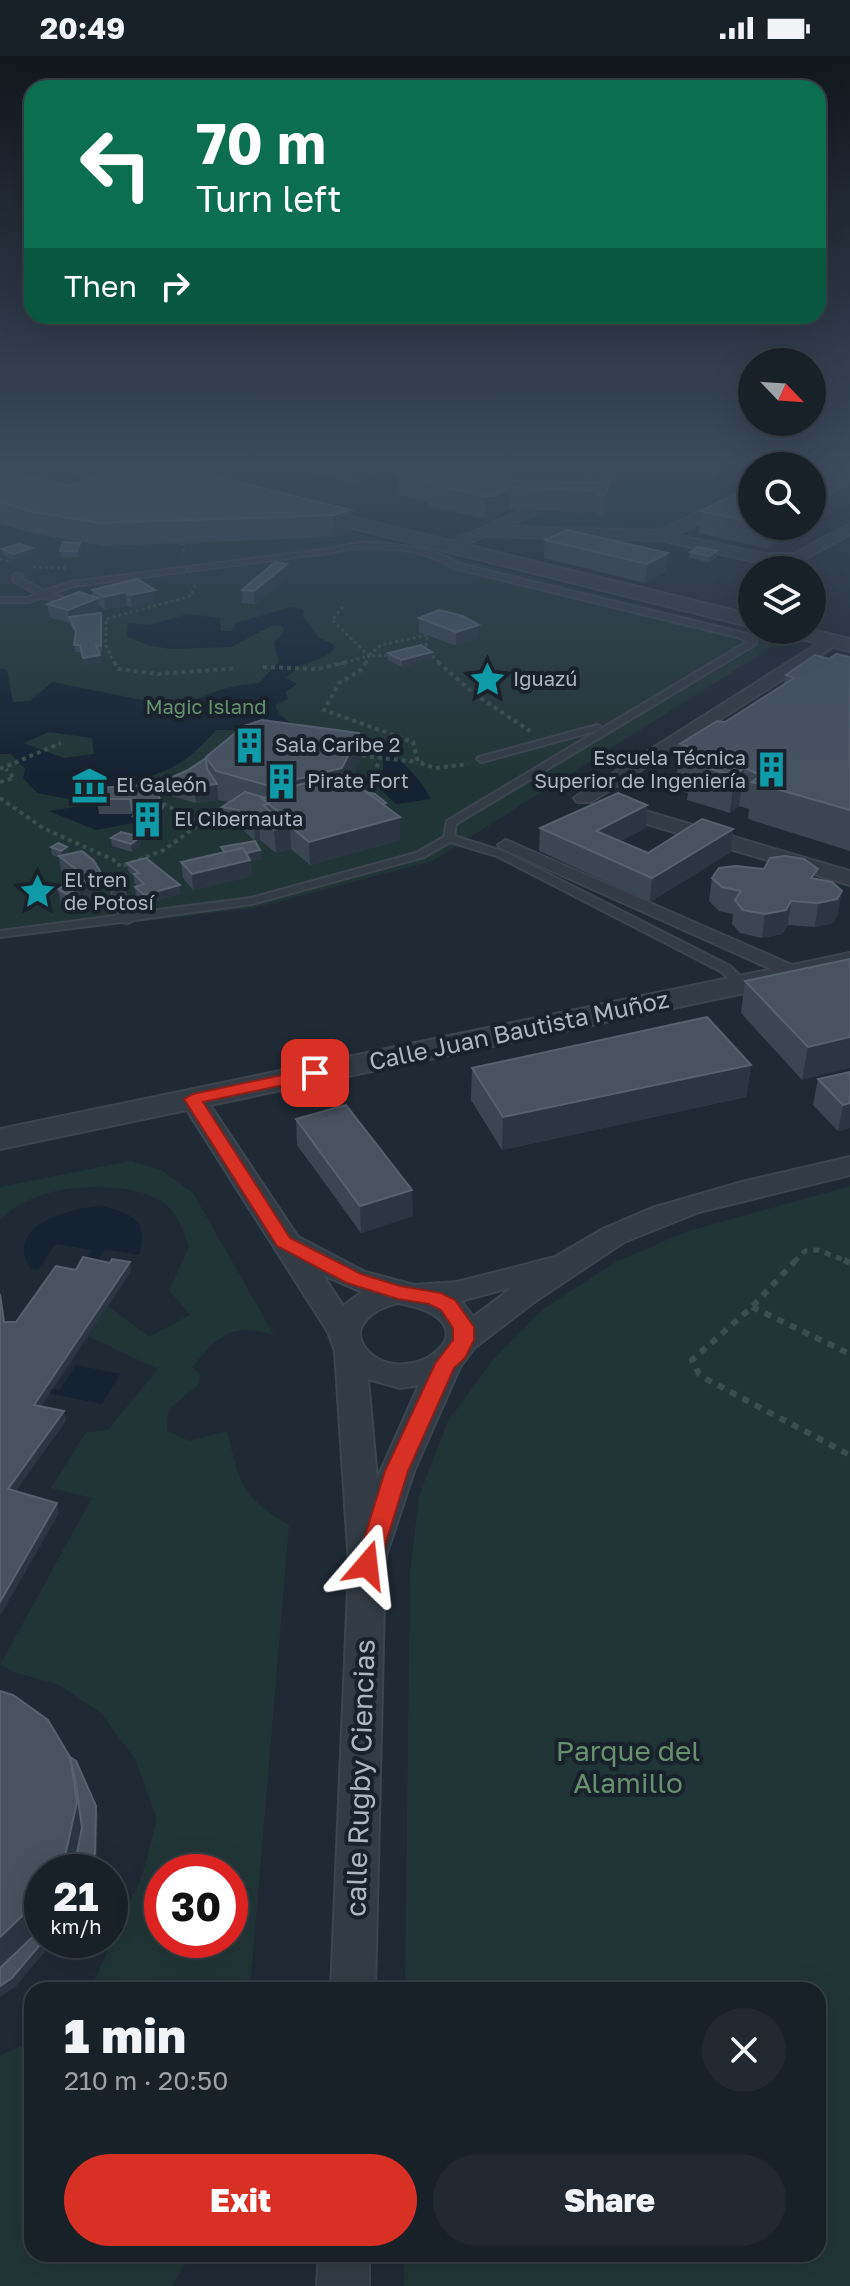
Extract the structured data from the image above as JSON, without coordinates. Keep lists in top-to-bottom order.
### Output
{
  "streets": {
    "street": ["Calle Juan Bautista Muñoz", "calle Rugby Ciencias"]
  },
  "parks": ["Magic Island", "Parque del Alamillo"],
  "places": {
    "place": ["Iguazú", "El tren de Potosí"],
    "building": [
      "Sala Caribe 2",
      "Escuela Técnica Superior de Ingeniería",
      "Pirate Fort",
      "El Cibernauta"
    ],
    "museum": ["El Galeón"]
  },
  "north": "bottom right",
  "page": {
    "status": "20:49",
    "turn": ["70 m", "Turn left"],
    "then": "Then",
    "speed": "21 km/h",
    "limit": "30",
    "heading": ["1 min", "210 m · 20:50"],
    "buttons": ["Exit", "Share"]
  }
}
